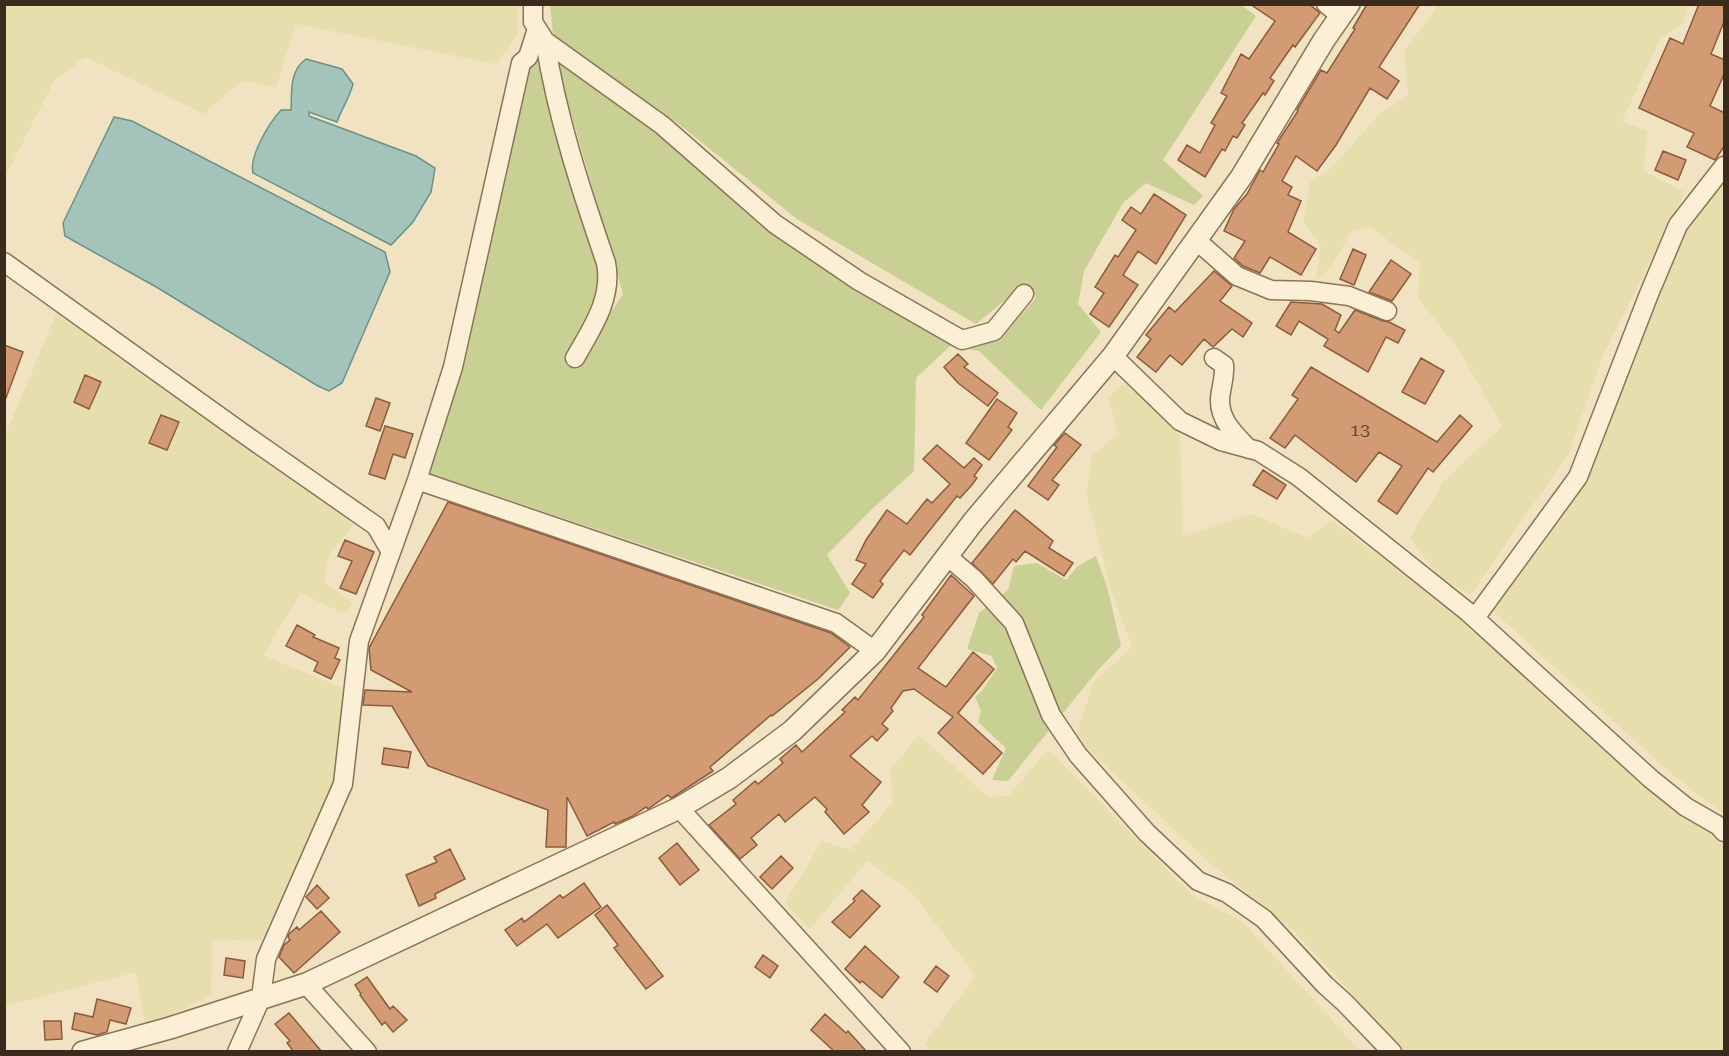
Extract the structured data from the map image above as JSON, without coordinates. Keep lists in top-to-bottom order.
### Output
{
  "house_numbers": ["13"]
}
